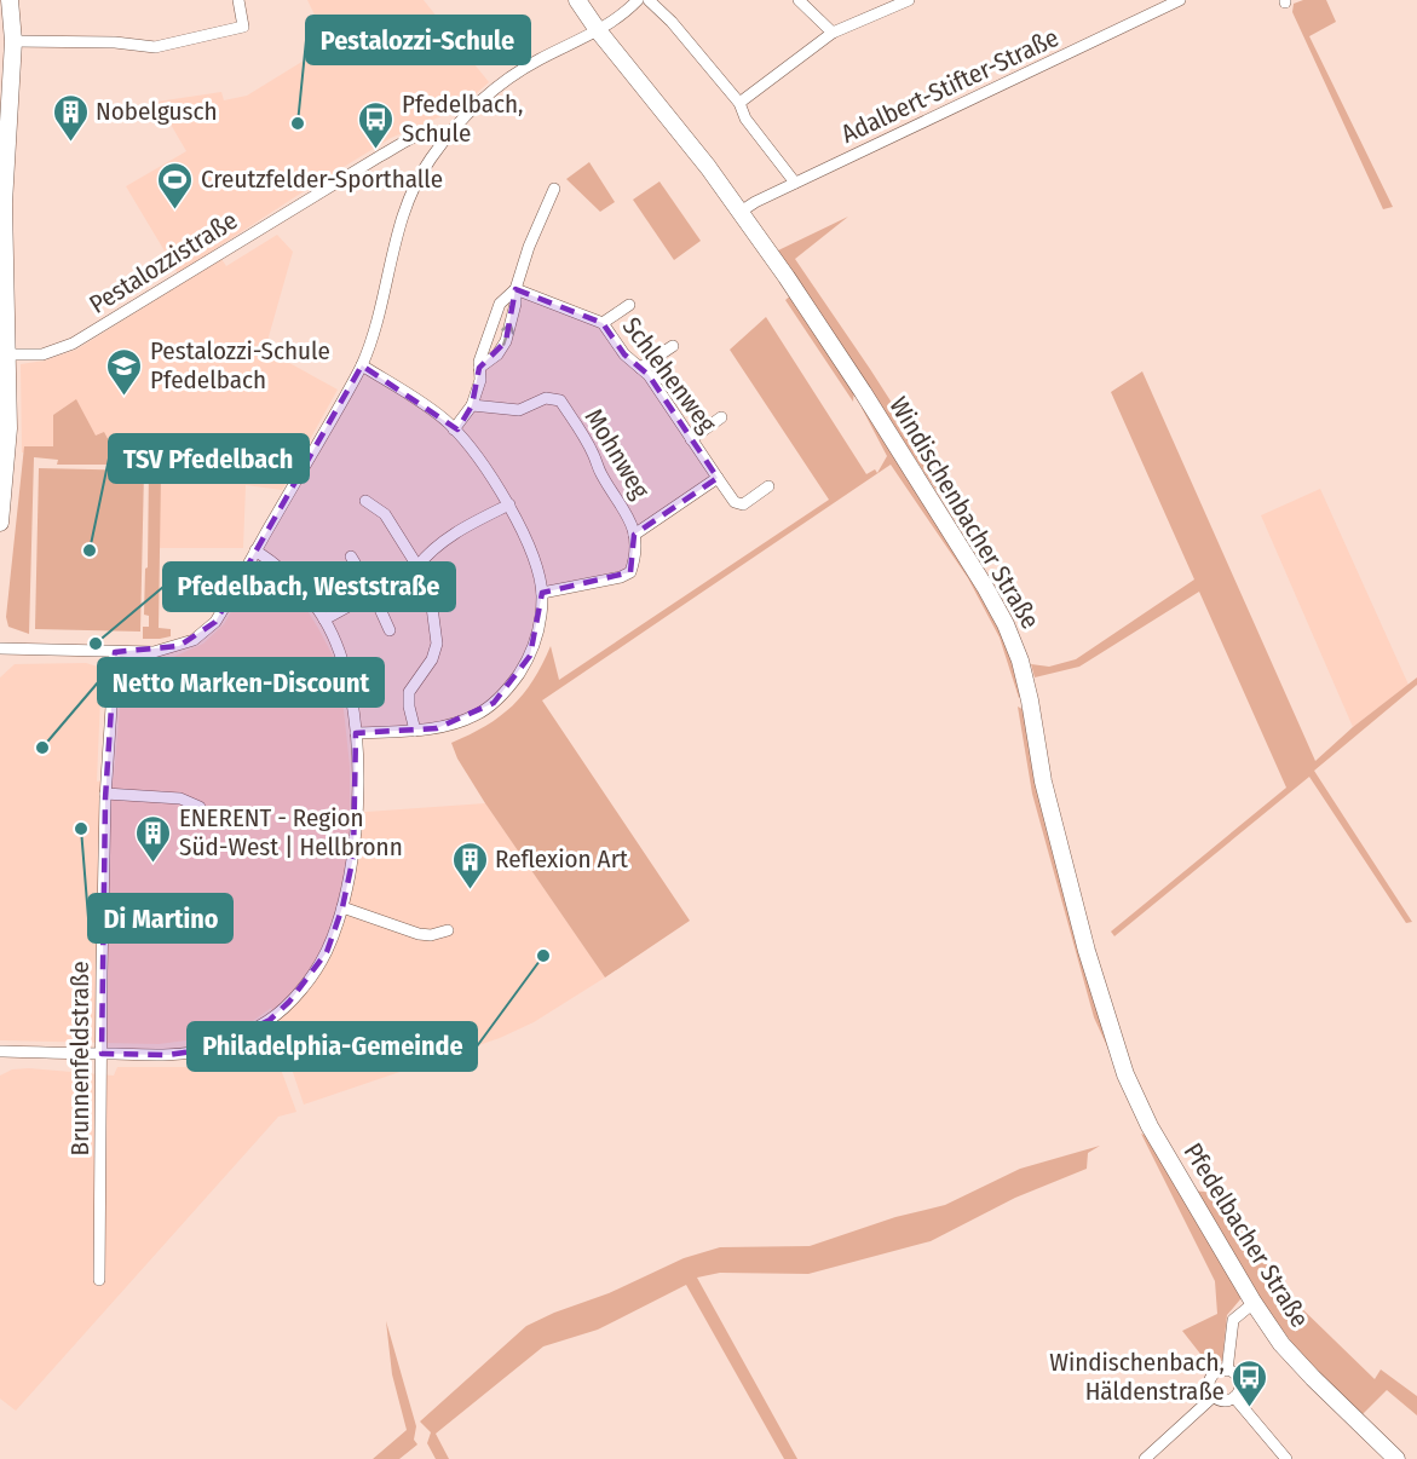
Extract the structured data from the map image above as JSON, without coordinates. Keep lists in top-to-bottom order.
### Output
{
  "streets": {
    "street": [
      "Adalbert-Stifter-Straße",
      "Pestalozzistraße",
      "Schlehenweg",
      "Mohnweg",
      "Windischenbacher Straße",
      "Brunnenfeldstraße",
      "Pfedelbacher Straße"
    ]
  },
  "crossings": [
    ["Adalbert-Stifter-Straße", "Windischenbacher Straße"],
    ["Windischenbacher Straße", "Pfedelbacher Straße"]
  ],
  "places": {
    "other": [
      "Pestalozzi-Schule",
      "TSV Pfedelbach",
      "Pfedelbach, Weststraße",
      "Netto Marken-Discount",
      "Di Martino",
      "Philadelphia-Gemeinde"
    ],
    "building": ["Nobelgusch", "ENERENT - Region Süd-West | Hellbronn", "Reflexion Art"],
    "bus stop": ["Pfedelbach, Schule", "Windischenbach, Häldenstraße"],
    "sports": ["Creutzfelder-Sporthalle"],
    "school or university": ["Pestalozzi-Schule Pfedelbach"]
  }
}
